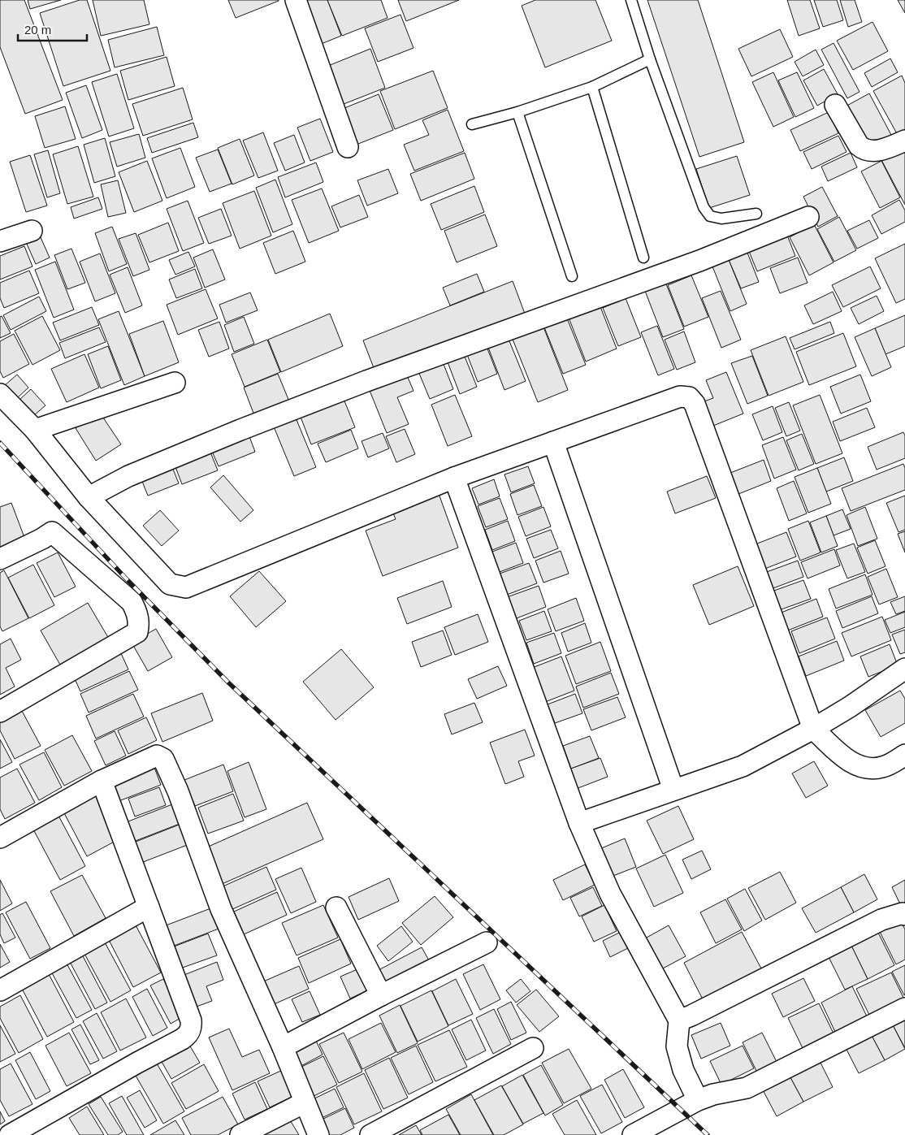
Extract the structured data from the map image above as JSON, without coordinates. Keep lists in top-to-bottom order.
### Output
{
  "scale_bar": "20 m"
}
